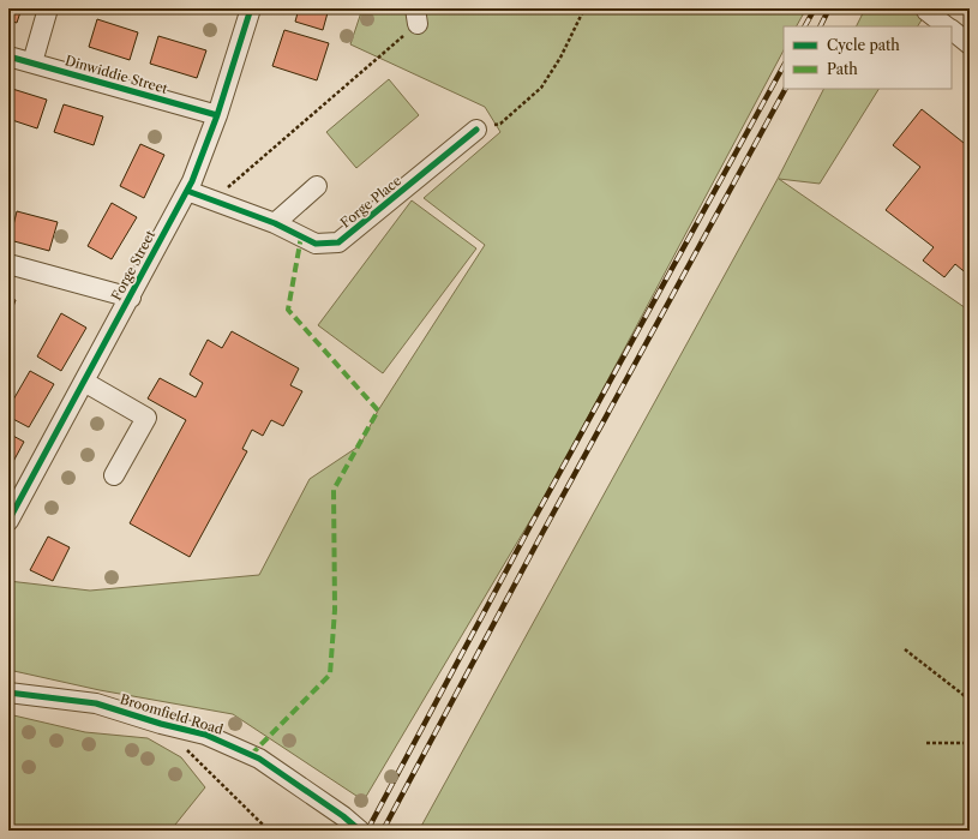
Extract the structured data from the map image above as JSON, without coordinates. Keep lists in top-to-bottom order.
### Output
{
  "streets": {
    "street": [
      "Dinwiddie Street",
      "Forge Place",
      "Forge Street",
      "Broomfield Road"
    ]
  },
  "crossings": [
    ["Dinwiddie Street", "Forge Street"],
    ["Forge Place", "Forge Street"]
  ],
  "legend": ["Cycle path", "Path"]
}
